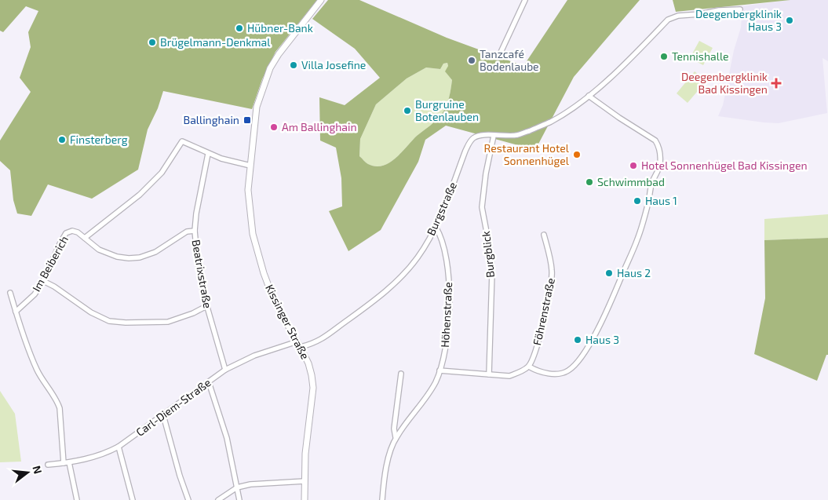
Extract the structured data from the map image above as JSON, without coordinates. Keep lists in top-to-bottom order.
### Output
{
  "streets": {
    "street": [
      "Burgstraße",
      "Burgblick",
      "Im Beiberich",
      "Beatrixstraße",
      "Föhrenstraße",
      "Höhenstraße",
      "Kissinger Straße",
      "Carl-Diem-Straße"
    ]
  },
  "crossings": [
    ["Burgstraße", "Burgblick"],
    ["Burgstraße", "Höhenstraße"],
    ["Burgstraße", "Kissinger Straße"],
    ["Burgstraße", "Carl-Diem-Straße"],
    ["Im Beiberich", "Beatrixstraße"],
    ["Beatrixstraße", "Carl-Diem-Straße"],
    ["Kissinger Straße", "Carl-Diem-Straße"]
  ],
  "places": {
    "other": [
      "Deegenbergklinik Haus 3",
      "Hübner-Bank",
      "Brügelmann-Denkmal",
      "Tennishalle",
      "Tanzcafé Bodenlaube",
      "Villa Josefine",
      "Burgruine Botenlauben",
      "Am Ballinghain",
      "Finsterberg",
      "Restaurant Hotel Sonnenhügel",
      "Hotel Sonnenhügel Bad Kissingen",
      "Schwimmbad",
      "Haus 1",
      "Haus 2",
      "Haus 3"
    ],
    "health": ["Deegenbergklinik Bad Kissingen"],
    "transit": ["Ballinghain"]
  },
  "north": "right"
}
